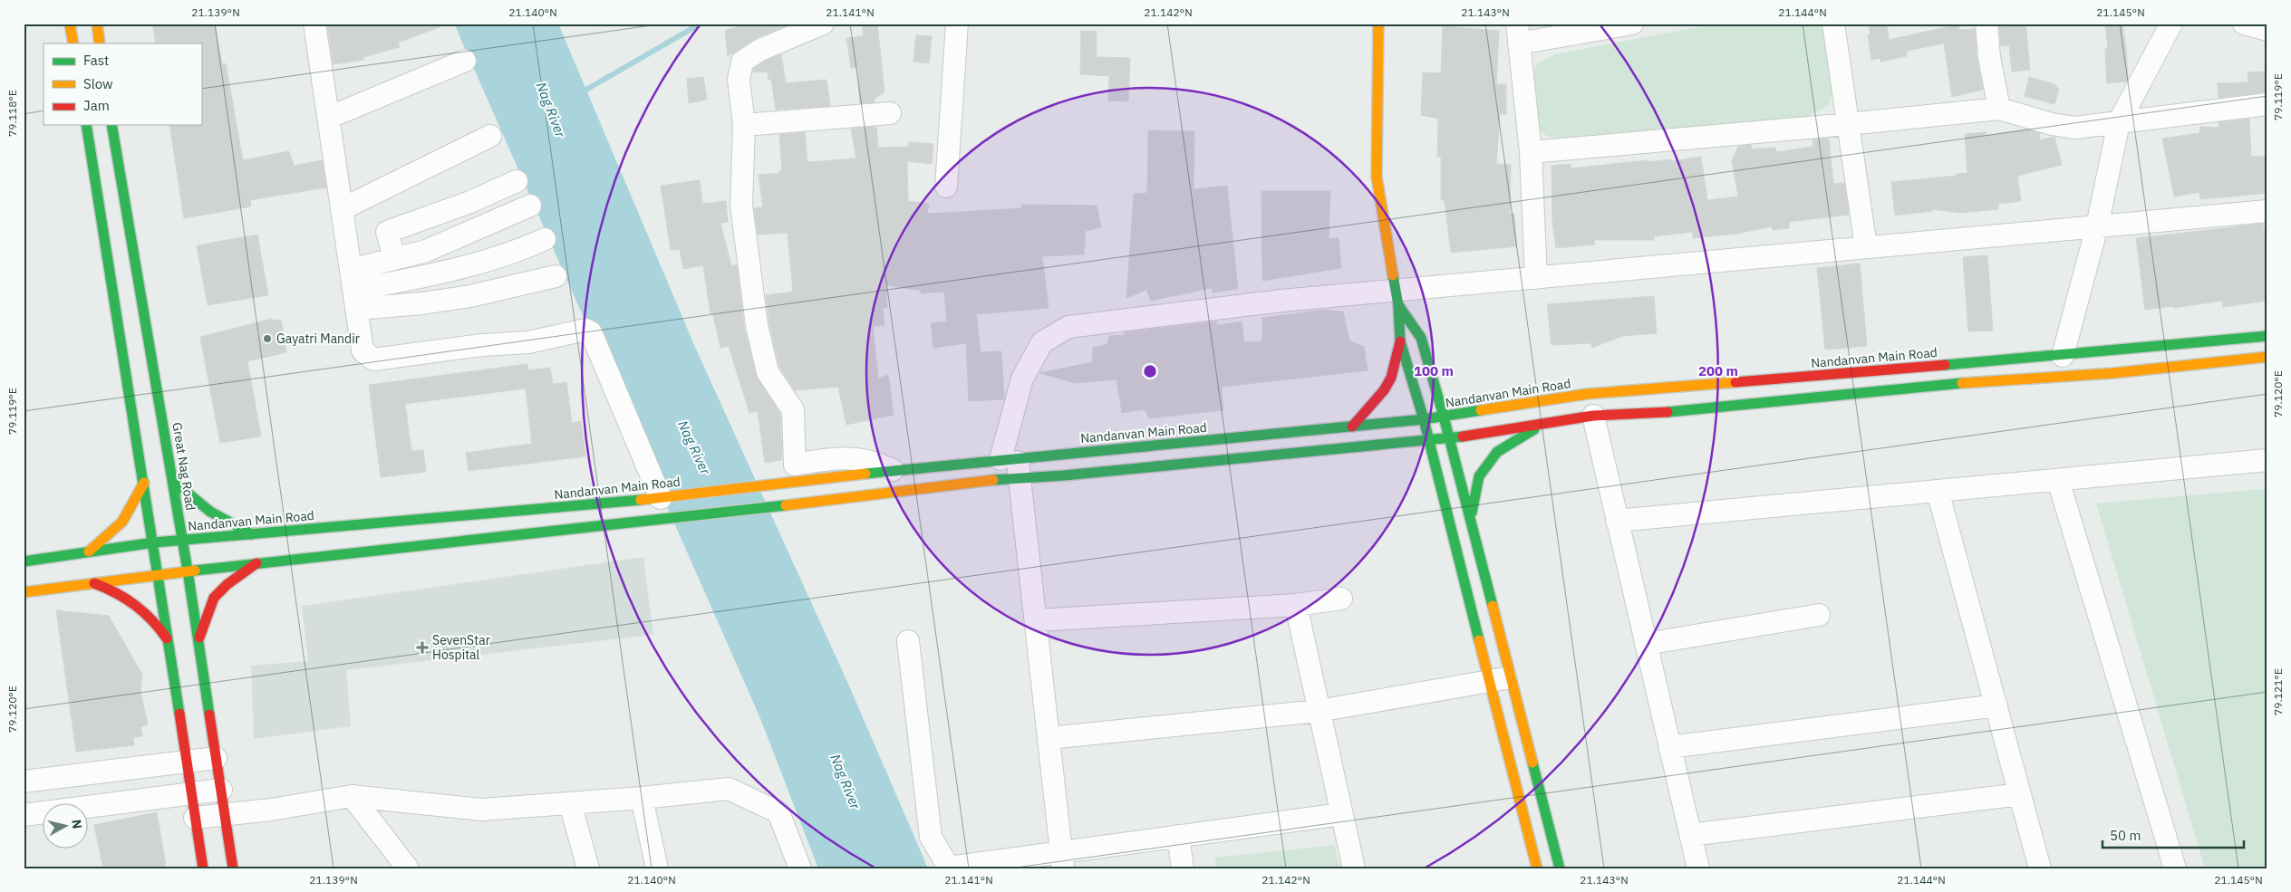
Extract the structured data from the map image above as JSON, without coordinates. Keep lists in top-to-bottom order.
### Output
{
  "streets": {
    "main road": ["Nandanvan Main Road", "Great Nag Road"]
  },
  "crossings": [
    ["Nandanvan Main Road", "Great Nag Road"]
  ],
  "water": ["Nag River"],
  "places": {
    "other": ["Gayatri Mandir"],
    "health": ["SevenStar Hospital"]
  },
  "legend": ["Fast", "Slow", "Jam"],
  "scale_bar": "50 m",
  "north": "right",
  "coordinates": [
    "21.139°N",
    "21.140°N",
    "21.141°N",
    "21.142°N",
    "21.143°N",
    "21.144°N",
    "21.145°N",
    "79.119°E",
    "79.118°E",
    "79.120°E",
    "79.121°E"
  ],
  "rings": ["100 m", "200 m"]
}
